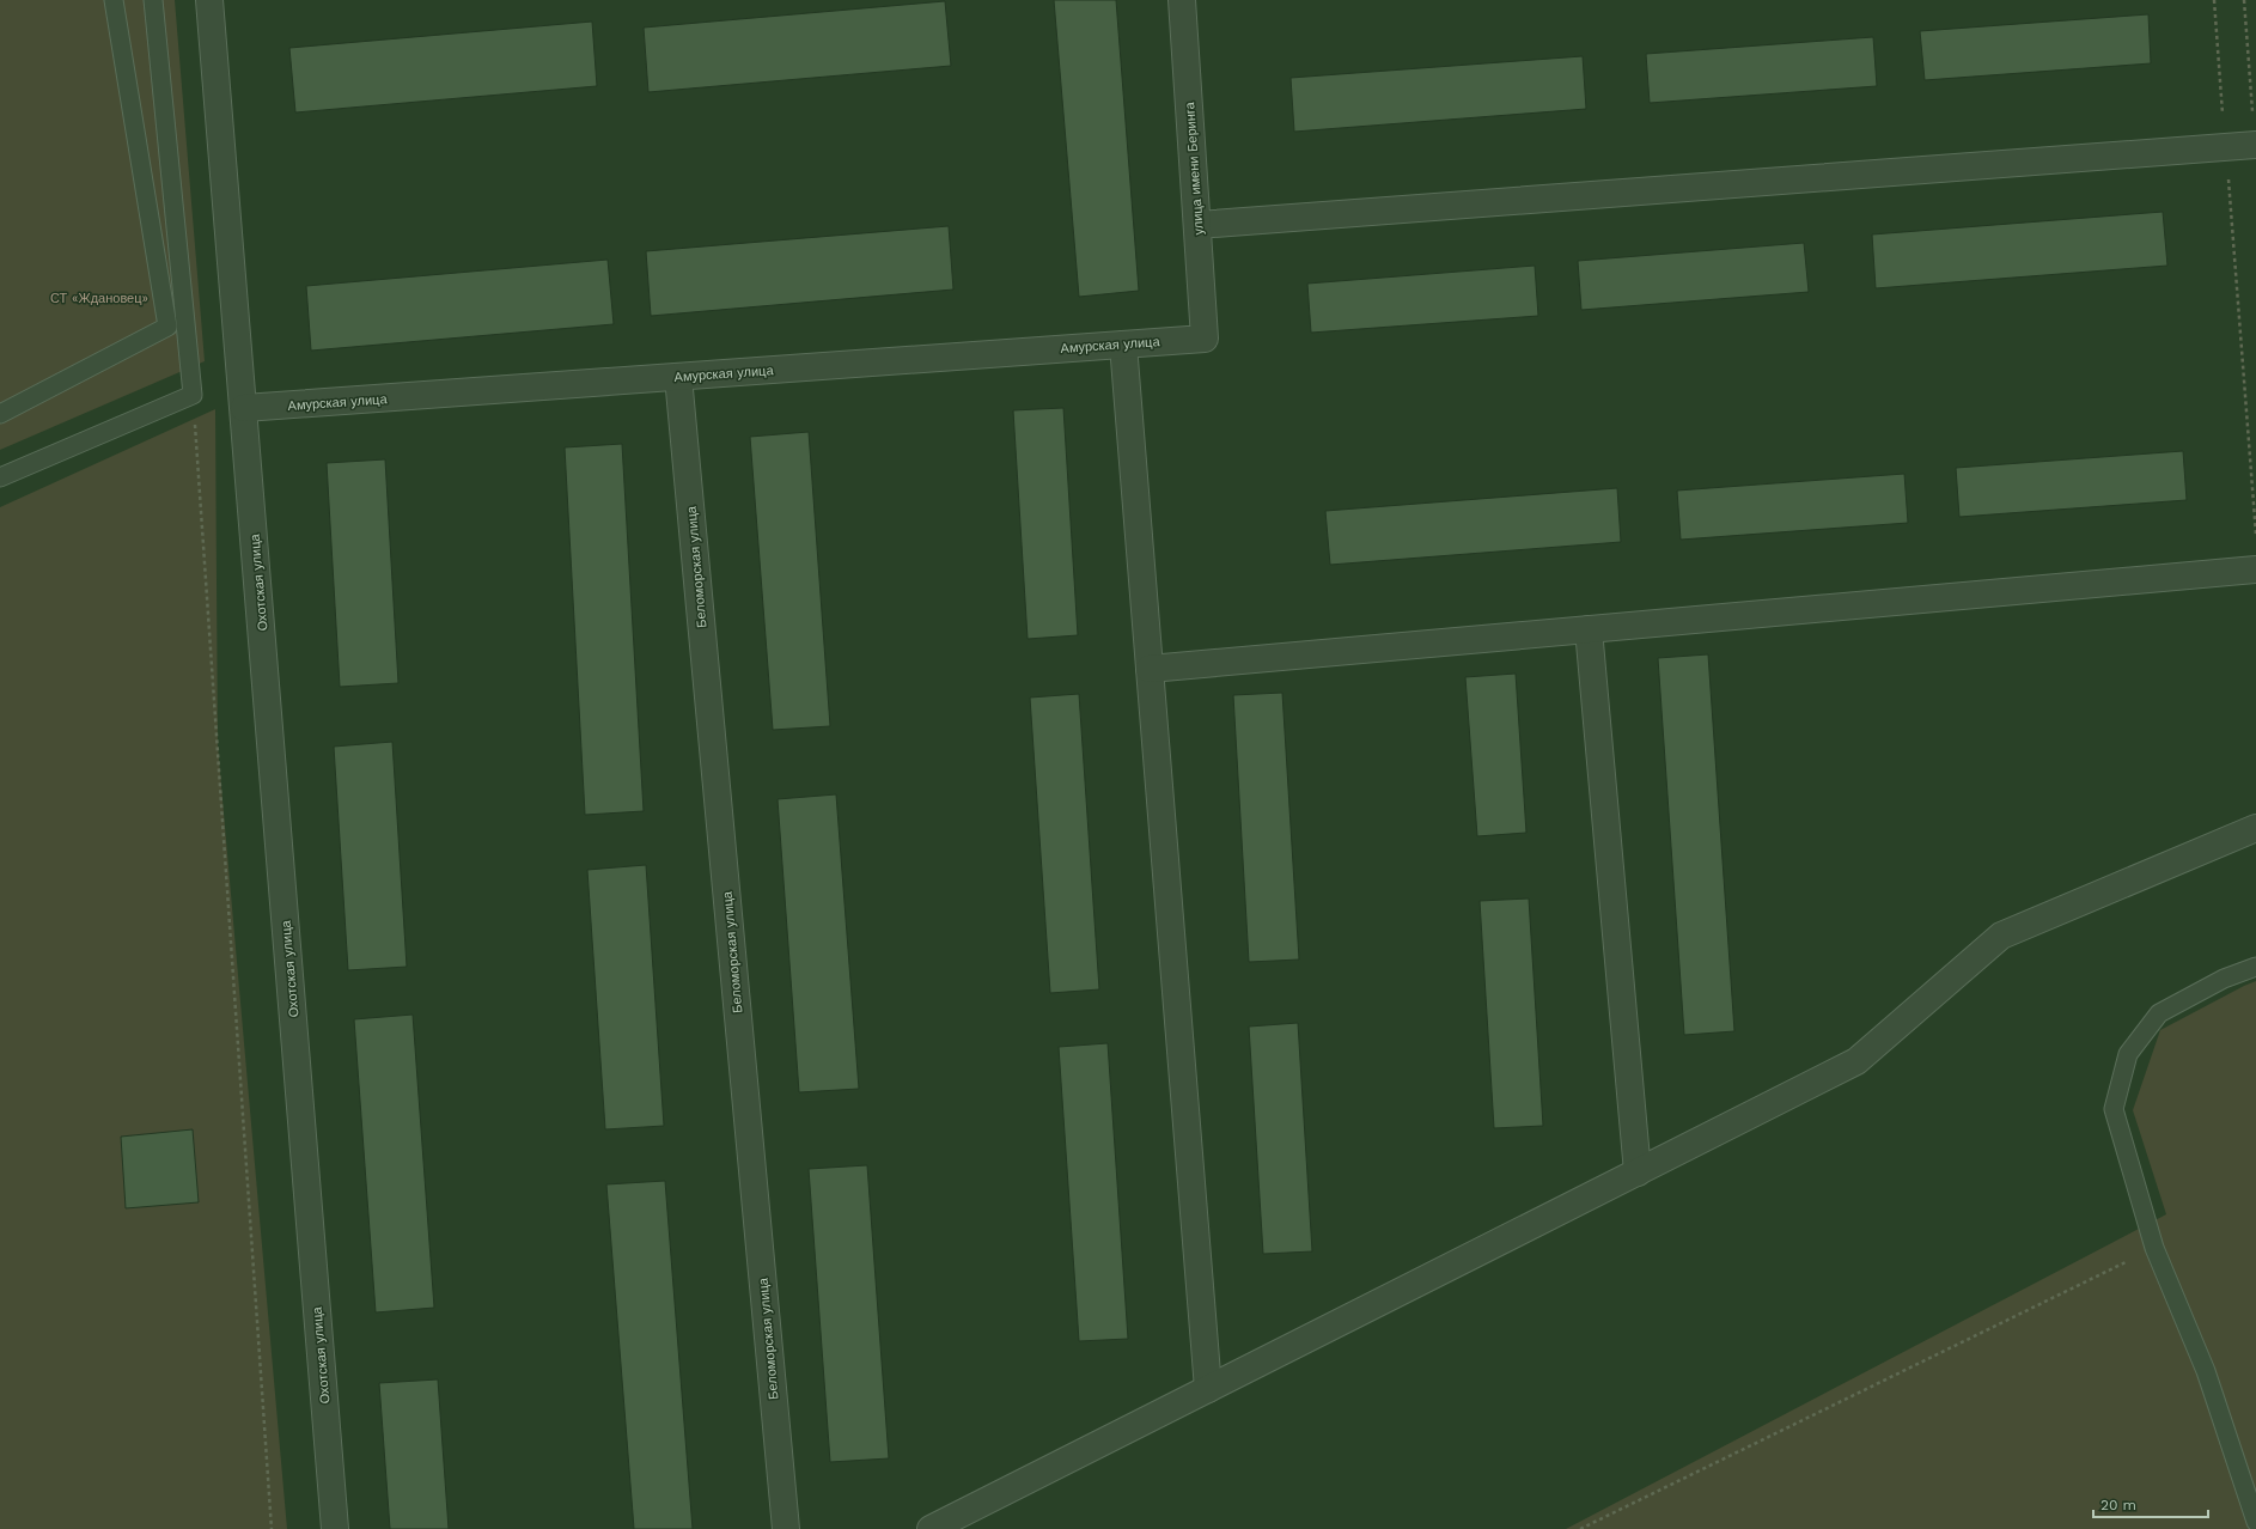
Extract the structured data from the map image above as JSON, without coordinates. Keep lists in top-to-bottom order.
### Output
{
  "streets": {
    "street": [
      "улица имени Беринга",
      "Амурская улица",
      "Беломорская улица",
      "Охотская улица"
    ]
  },
  "crossings": [
    ["улица имени Беринга", "Амурская улица"],
    ["Амурская улица", "Беломорская улица"],
    ["Амурская улица", "Охотская улица"]
  ],
  "parks": ["СТ «Ждановец»"],
  "scale_bar": "20 m"
}
